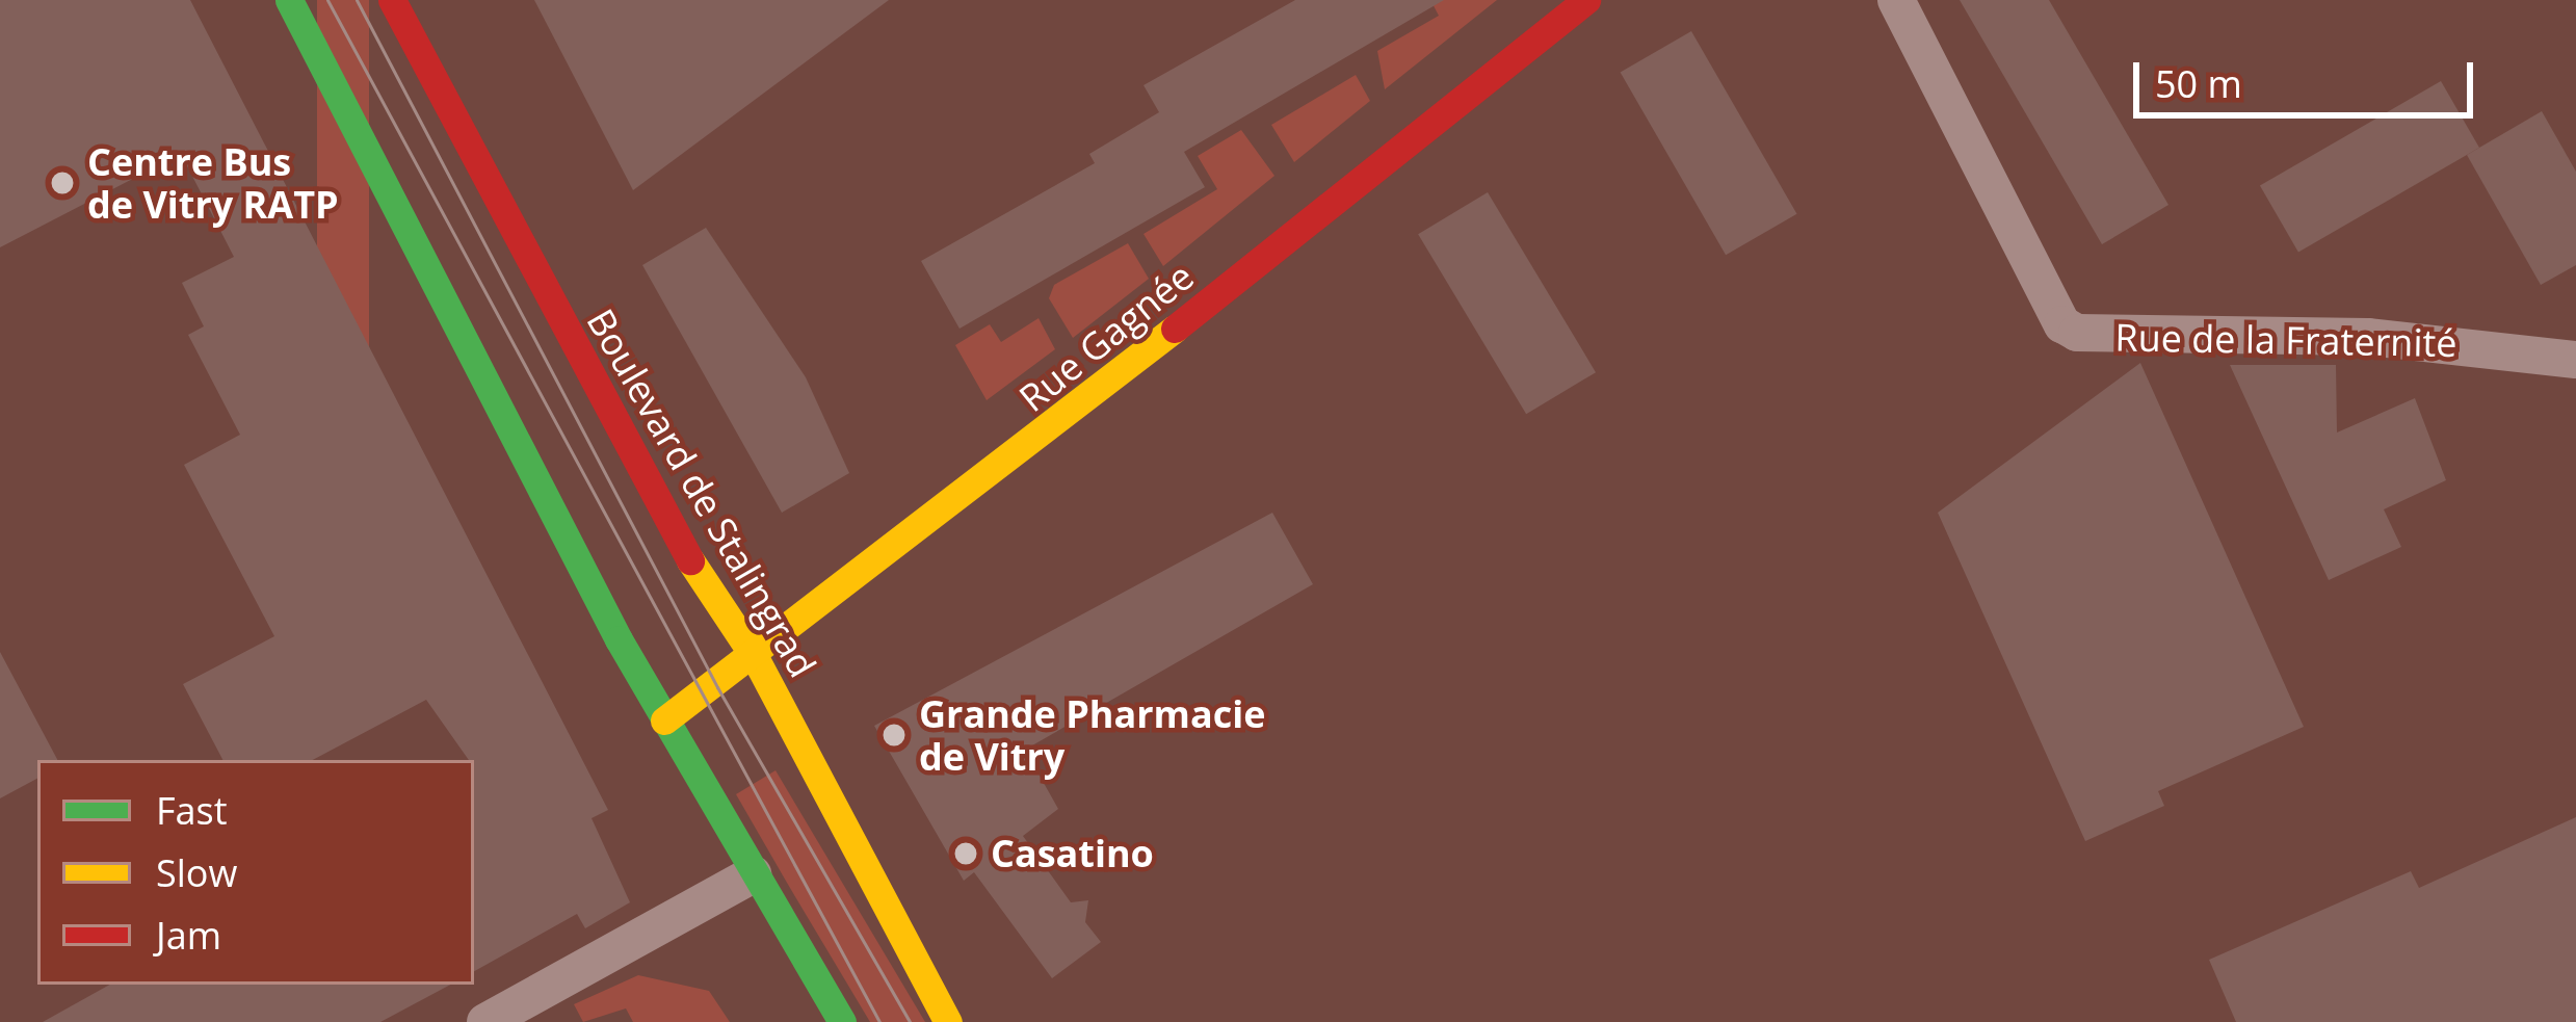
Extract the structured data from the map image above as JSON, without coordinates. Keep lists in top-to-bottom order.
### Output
{
  "streets": {
    "main road": ["Rue Gagnée", "Boulevard de Stalingrad"],
    "street": ["Rue de la Fraternité"]
  },
  "crossings": [
    ["Rue Gagnée", "Boulevard de Stalingrad"]
  ],
  "places": ["Centre Bus de Vitry RATP", "Grande Pharmacie de Vitry", "Casatino"],
  "legend": ["Fast", "Slow", "Jam"],
  "scale_bar": "50 m"
}
